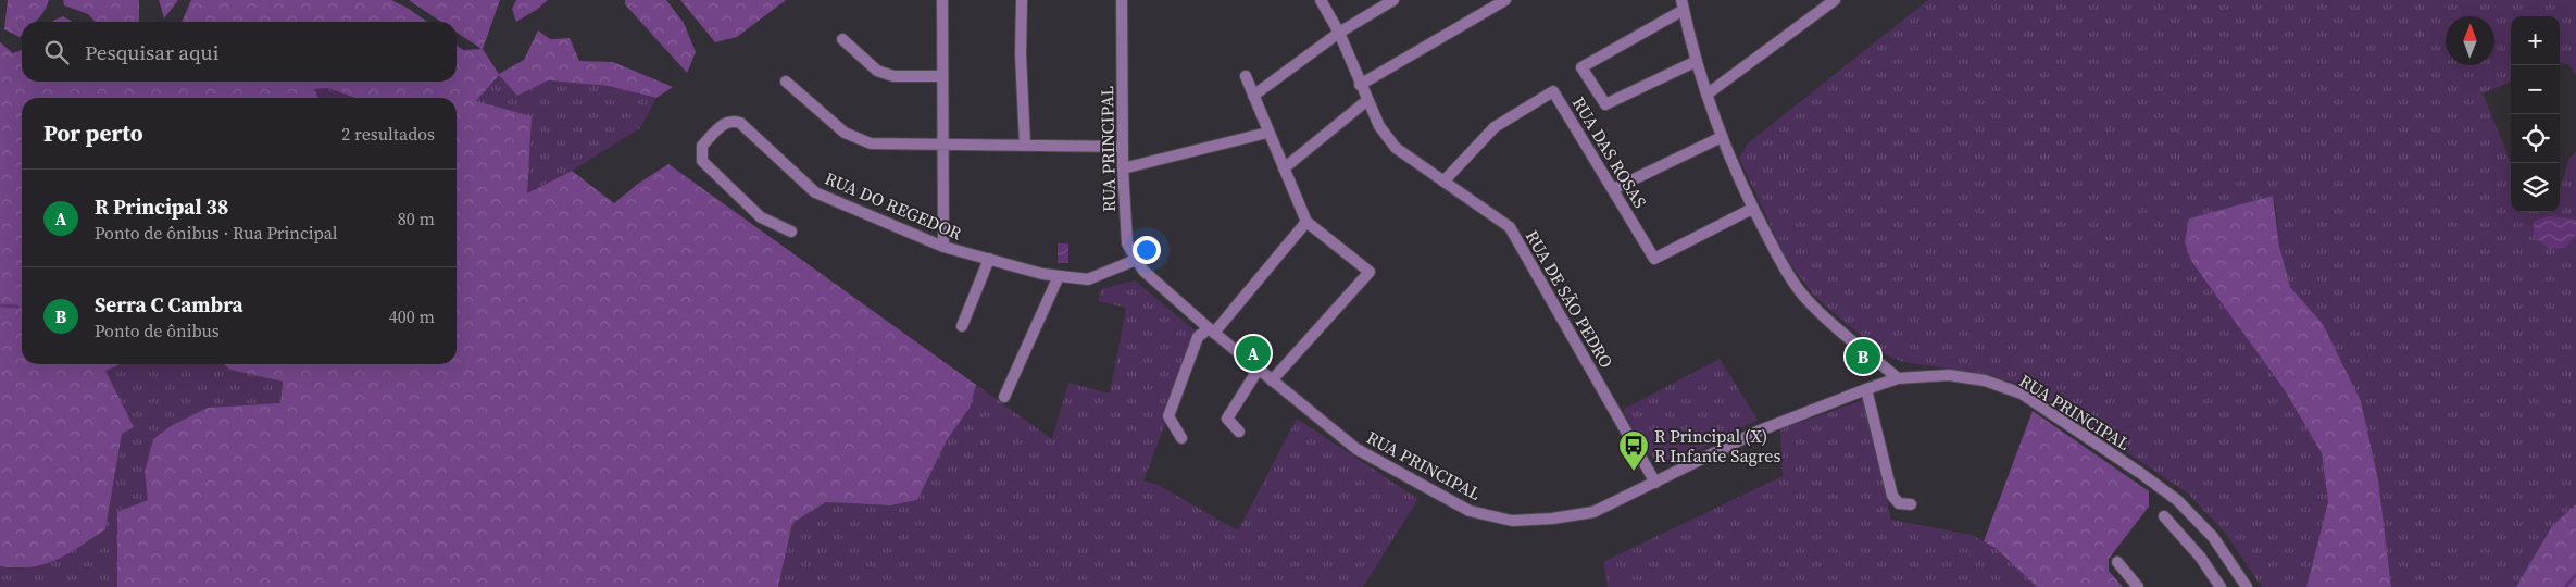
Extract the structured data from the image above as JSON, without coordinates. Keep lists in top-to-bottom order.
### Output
{
  "streets": {
    "street": [
      "RUA PRINCIPAL",
      "RUA DAS ROSAS",
      "RUA DO REGEDOR",
      "RUA DE SÃO PEDRO"
    ]
  },
  "crossings": [
    ["RUA PRINCIPAL", "RUA DO REGEDOR"],
    ["RUA PRINCIPAL", "RUA DE SÃO PEDRO"],
    ["RUA DAS ROSAS", "RUA DE SÃO PEDRO"]
  ],
  "places": {
    "bus stop": ["R Principal (X) R Infante Sagres"]
  },
  "north": "top",
  "page": {
    "map_buttons": ["+", "−"],
    "search": "Pesquisar aqui",
    "heading": ["Por perto", "2 resultados"],
    "list": [
      {
        "mark": "A",
        "name": "R Principal 38",
        "note": "Ponto de ônibus · Rua Principal",
        "value": "80 m"
      },
      {
        "mark": "B",
        "name": "Serra C Cambra",
        "note": "Ponto de ônibus",
        "value": "400 m"
      }
    ],
    "pins": ["A", "B"]
  }
}
